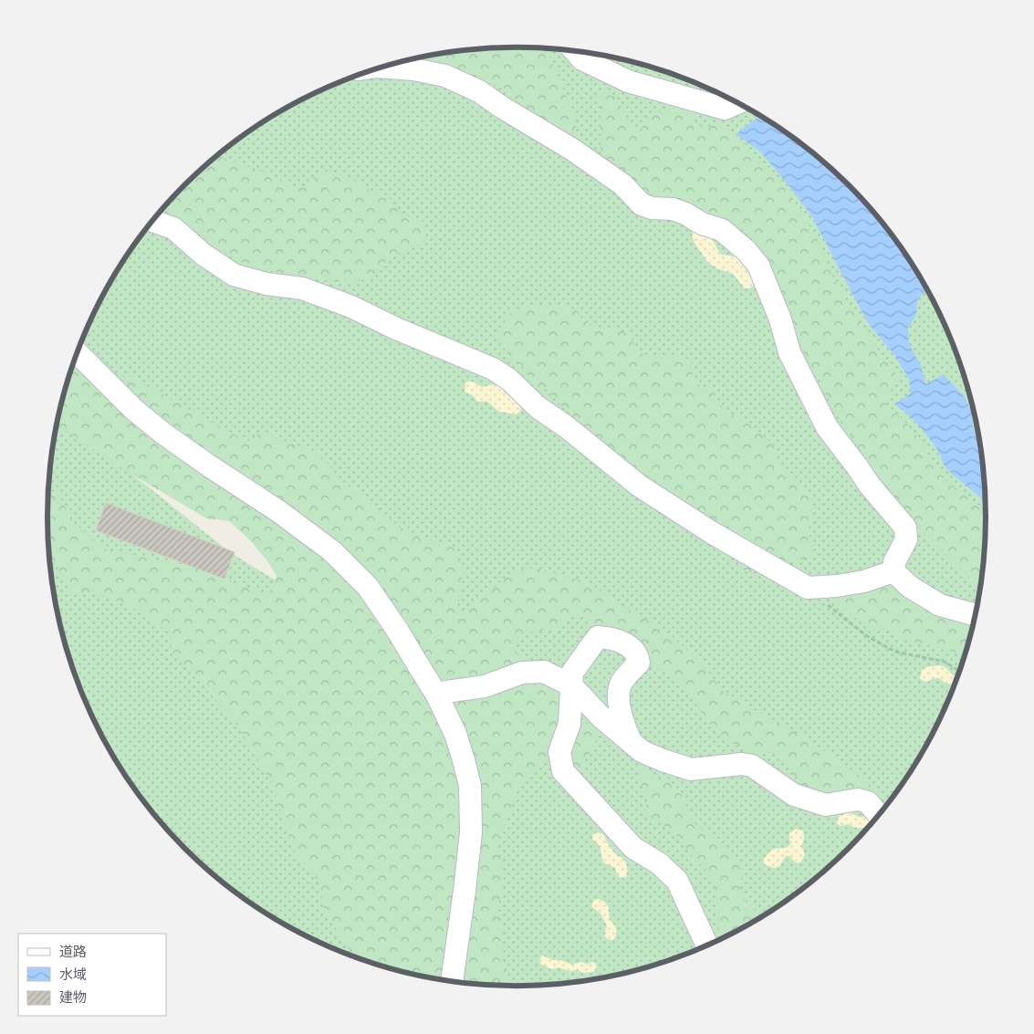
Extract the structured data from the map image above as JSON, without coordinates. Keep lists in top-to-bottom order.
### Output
{
  "legend": ["道路", "水域", "建物"]
}
